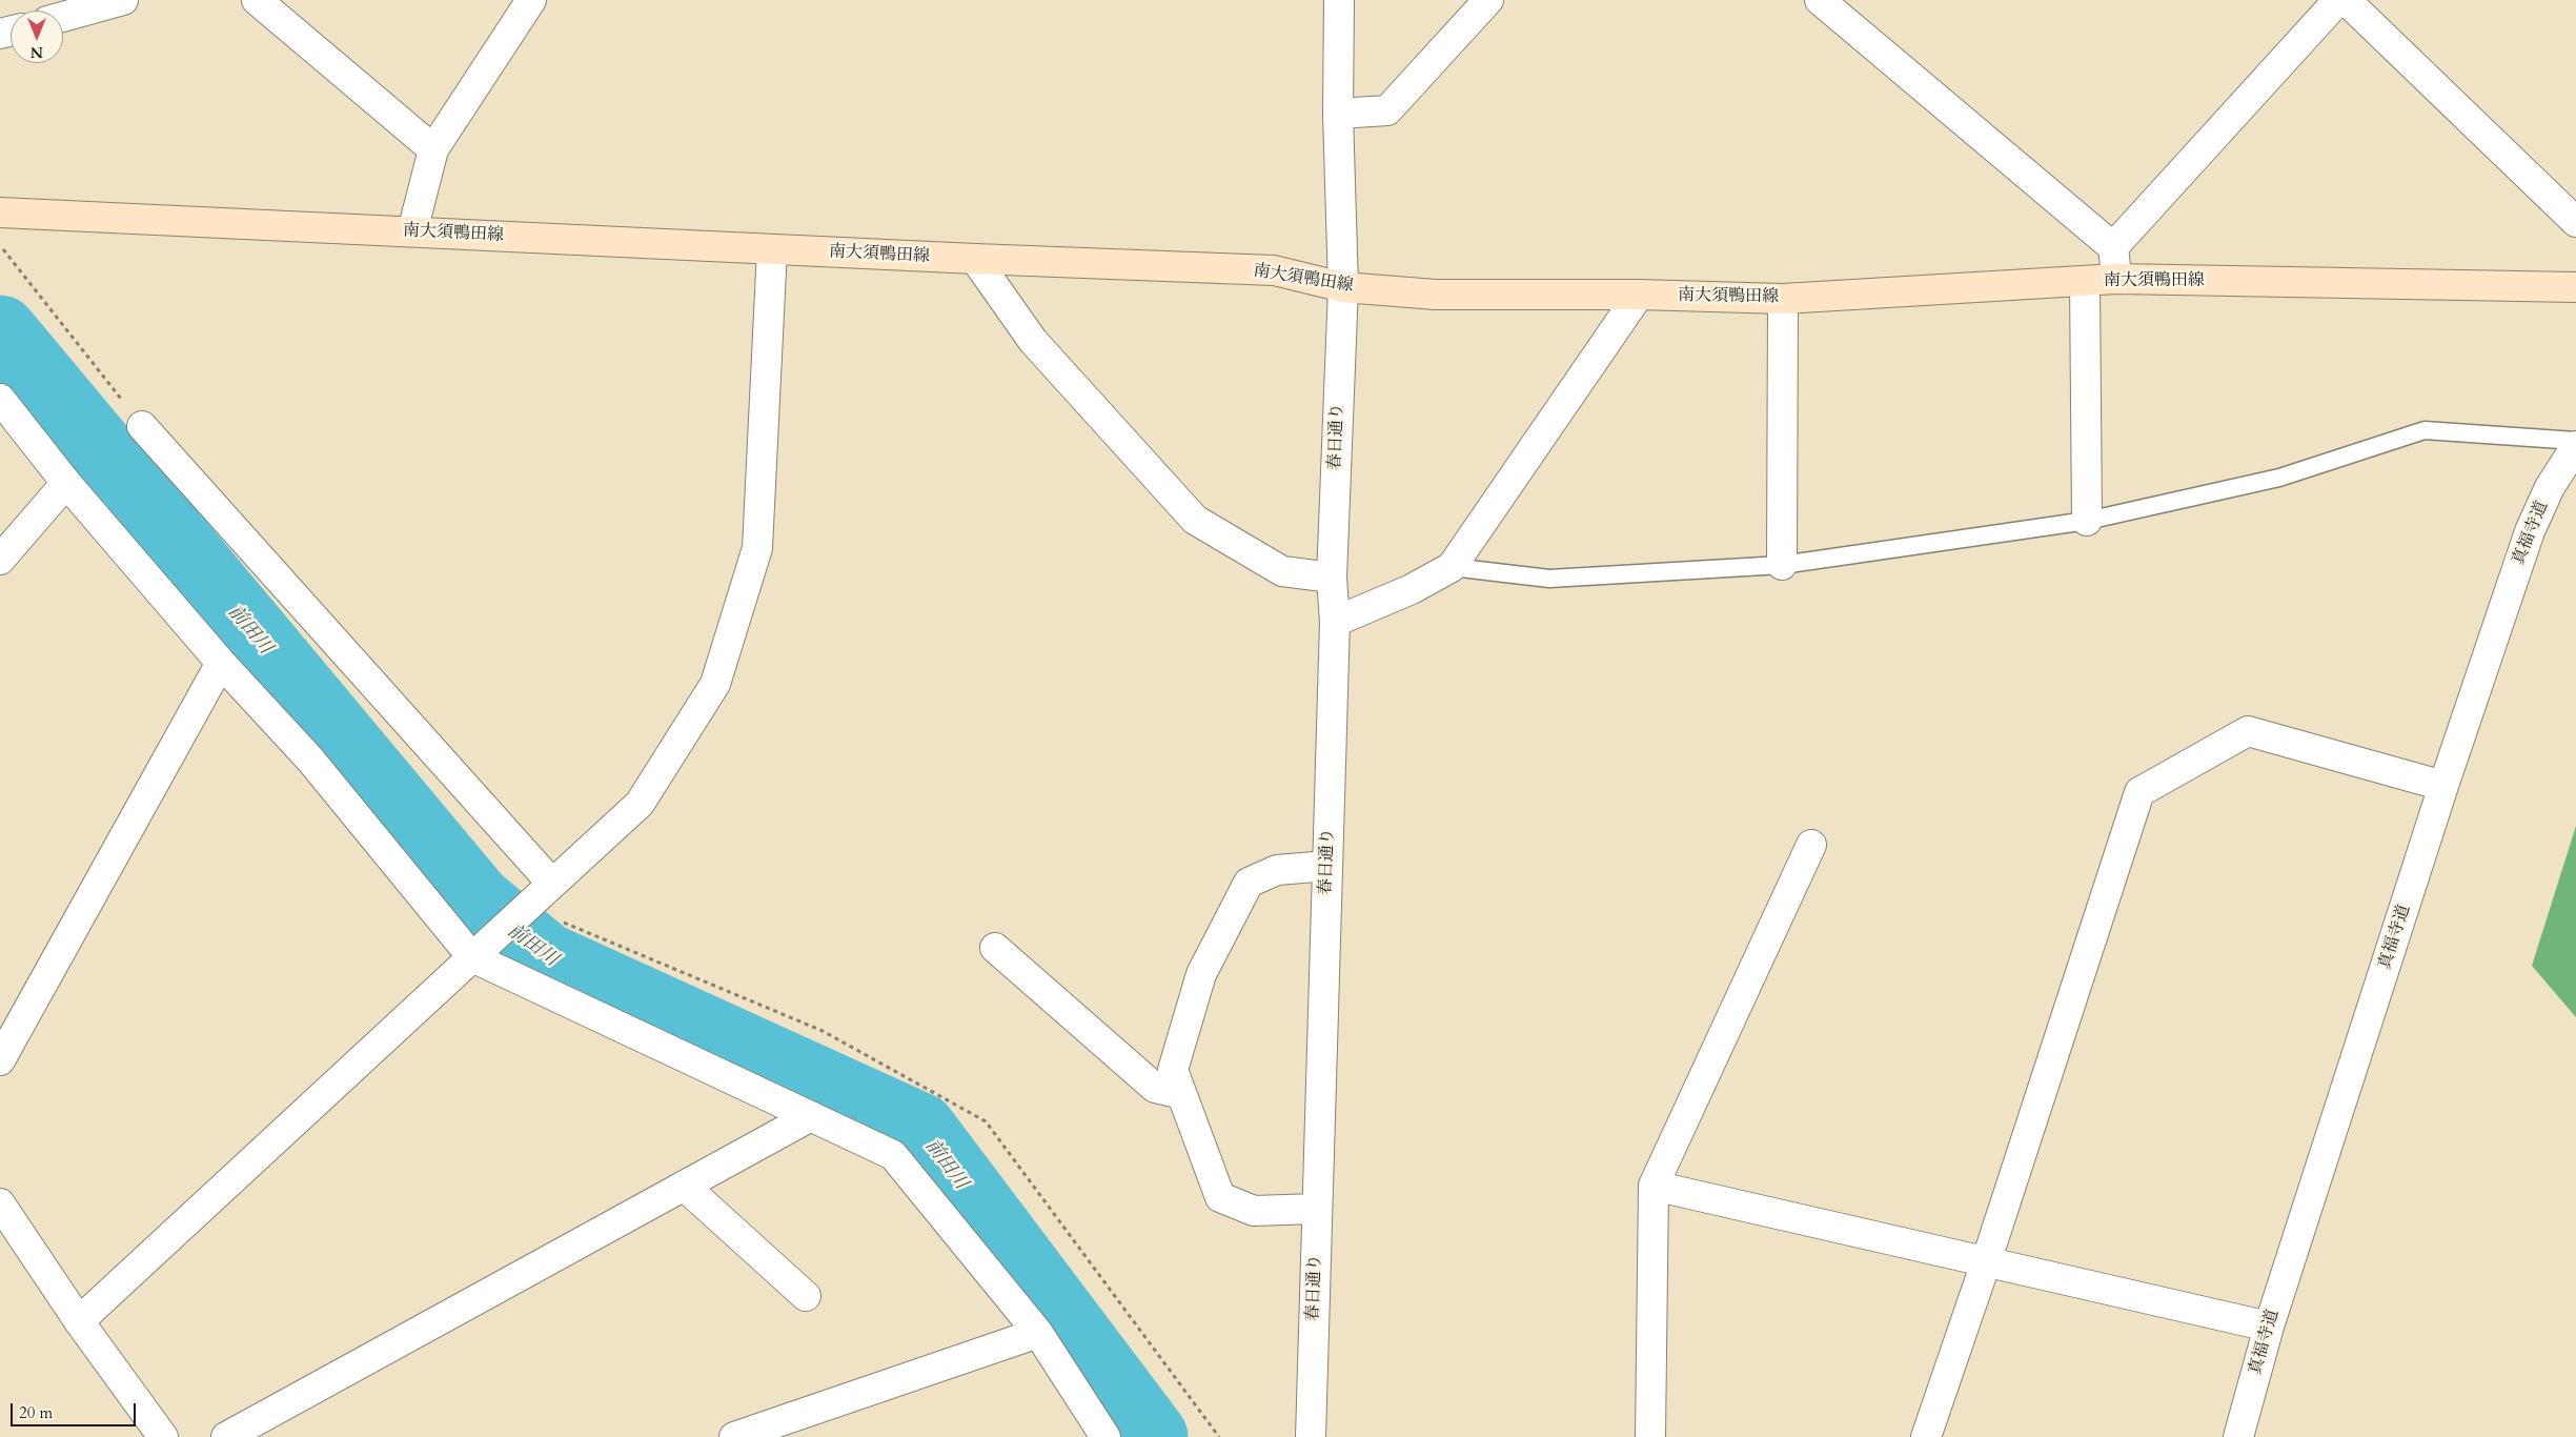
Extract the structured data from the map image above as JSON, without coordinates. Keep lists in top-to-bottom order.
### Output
{
  "streets": {
    "main road": ["南大須鴨田線"],
    "street": ["春日通り", "真福寺道"]
  },
  "crossings": [
    ["南大須鴨田線", "春日通り"]
  ],
  "water": ["前田川"],
  "scale_bar": "20 m",
  "north": "bottom"
}
